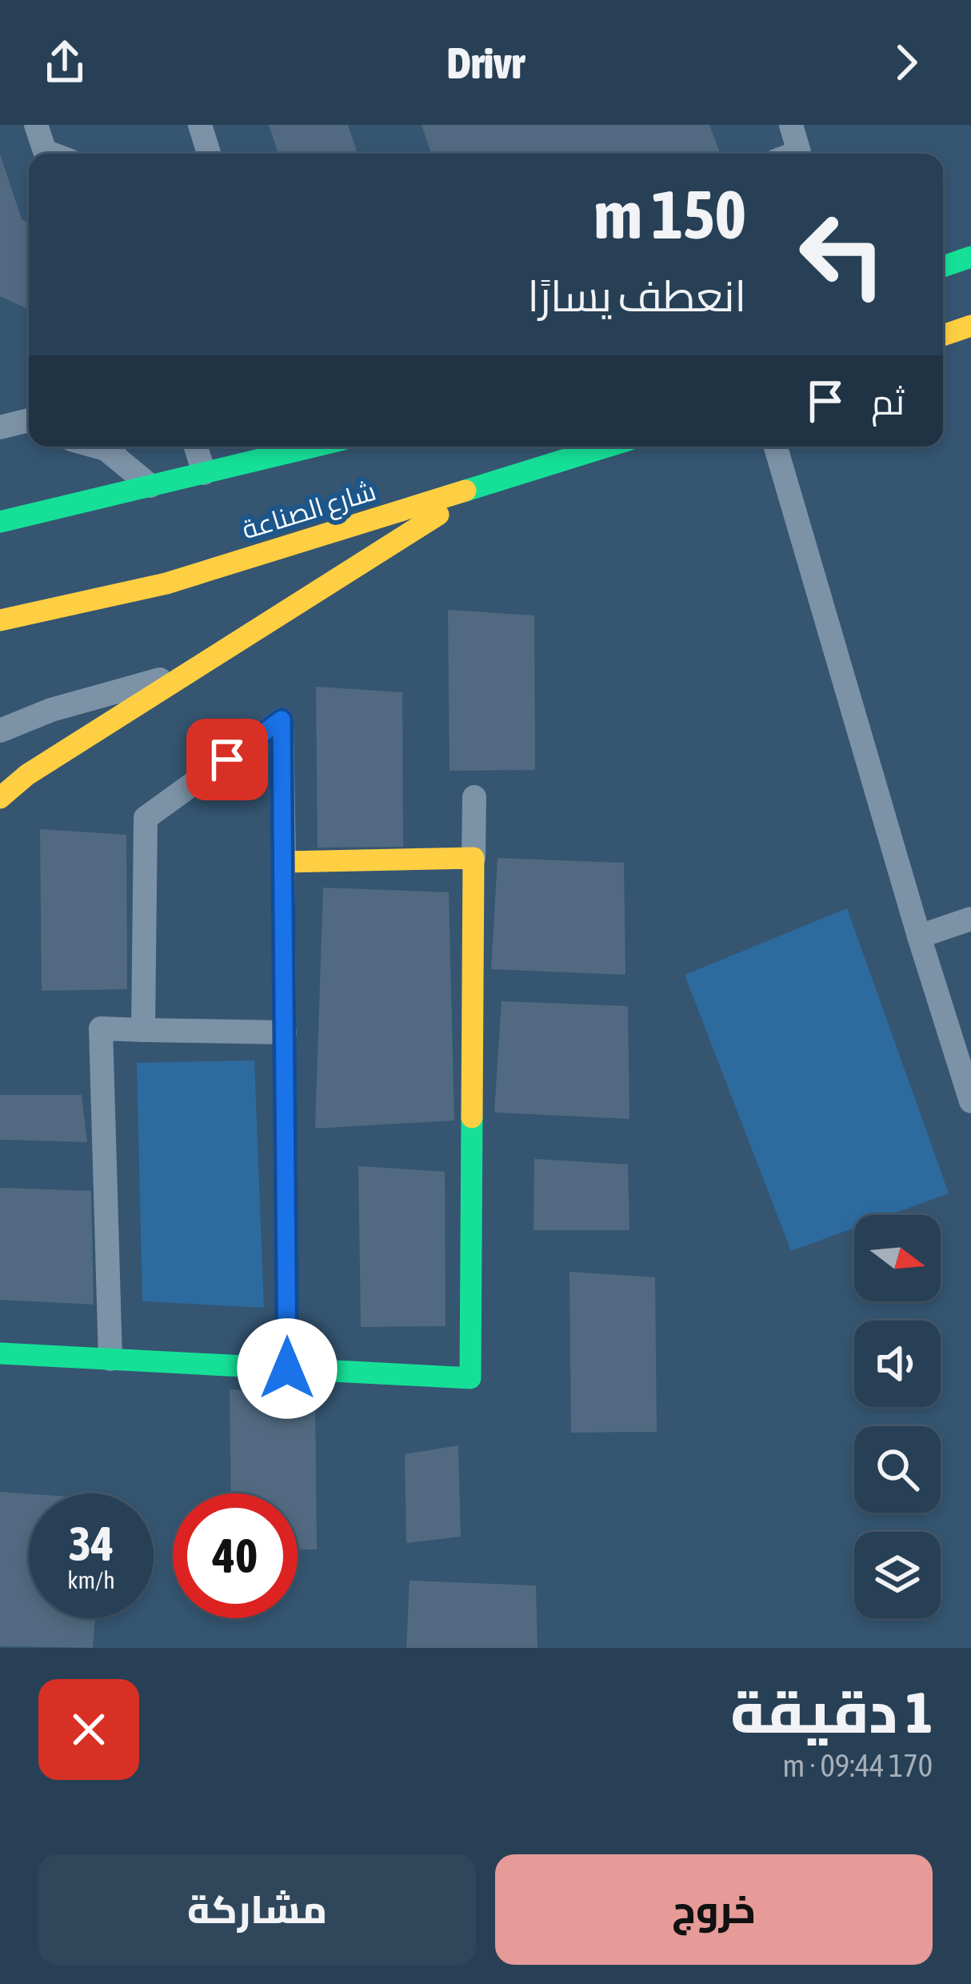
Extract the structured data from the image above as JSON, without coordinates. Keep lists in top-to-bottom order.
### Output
{
  "streets": {
    "street": ["شارع الصناعة"]
  },
  "north": "right",
  "page": {
    "header": "Drivr",
    "turn": ["150 m", "انعطف يسارًا"],
    "then": "ثم",
    "speed": "34 km/h",
    "limit": "40",
    "heading": ["1 دقيقة", "170 m · 09:44"],
    "buttons": ["خروج", "مشاركة"]
  }
}
